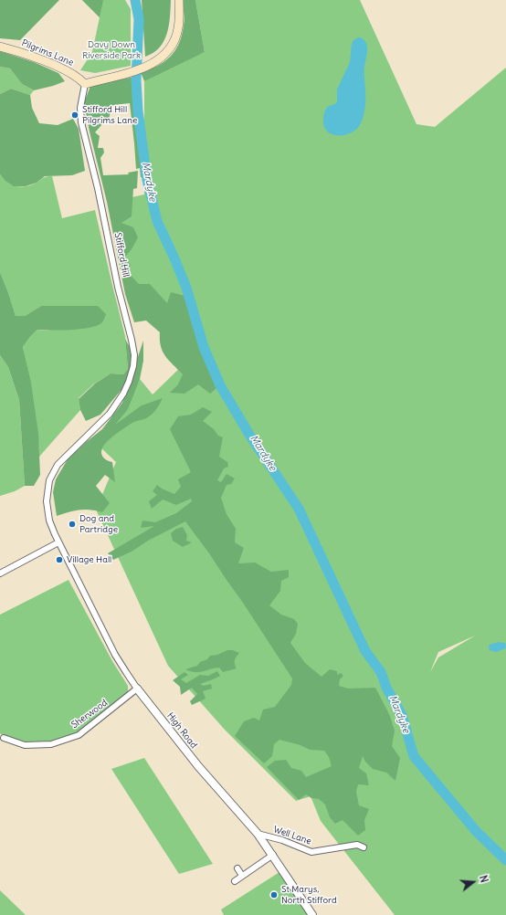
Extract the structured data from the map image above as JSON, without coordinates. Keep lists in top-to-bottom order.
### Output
{
  "streets": {
    "main road": ["Pilgrims Lane"],
    "street": [
      "Stifford Hill",
      "Sherwood",
      "High Road",
      "Well Lane"
    ]
  },
  "crossings": [
    ["Pilgrims Lane", "Stifford Hill"],
    ["Stifford Hill", "High Road"],
    ["Sherwood", "High Road"],
    ["High Road", "Well Lane"]
  ],
  "water": ["Mardyke"],
  "parks": ["Davy Down Riverside Park"],
  "places": [
    "Stifford Hill Pilgrims Lane",
    "Dog and Partridge",
    "Village Hall",
    "St Marys, North Stifford"
  ],
  "north": "right"
}
